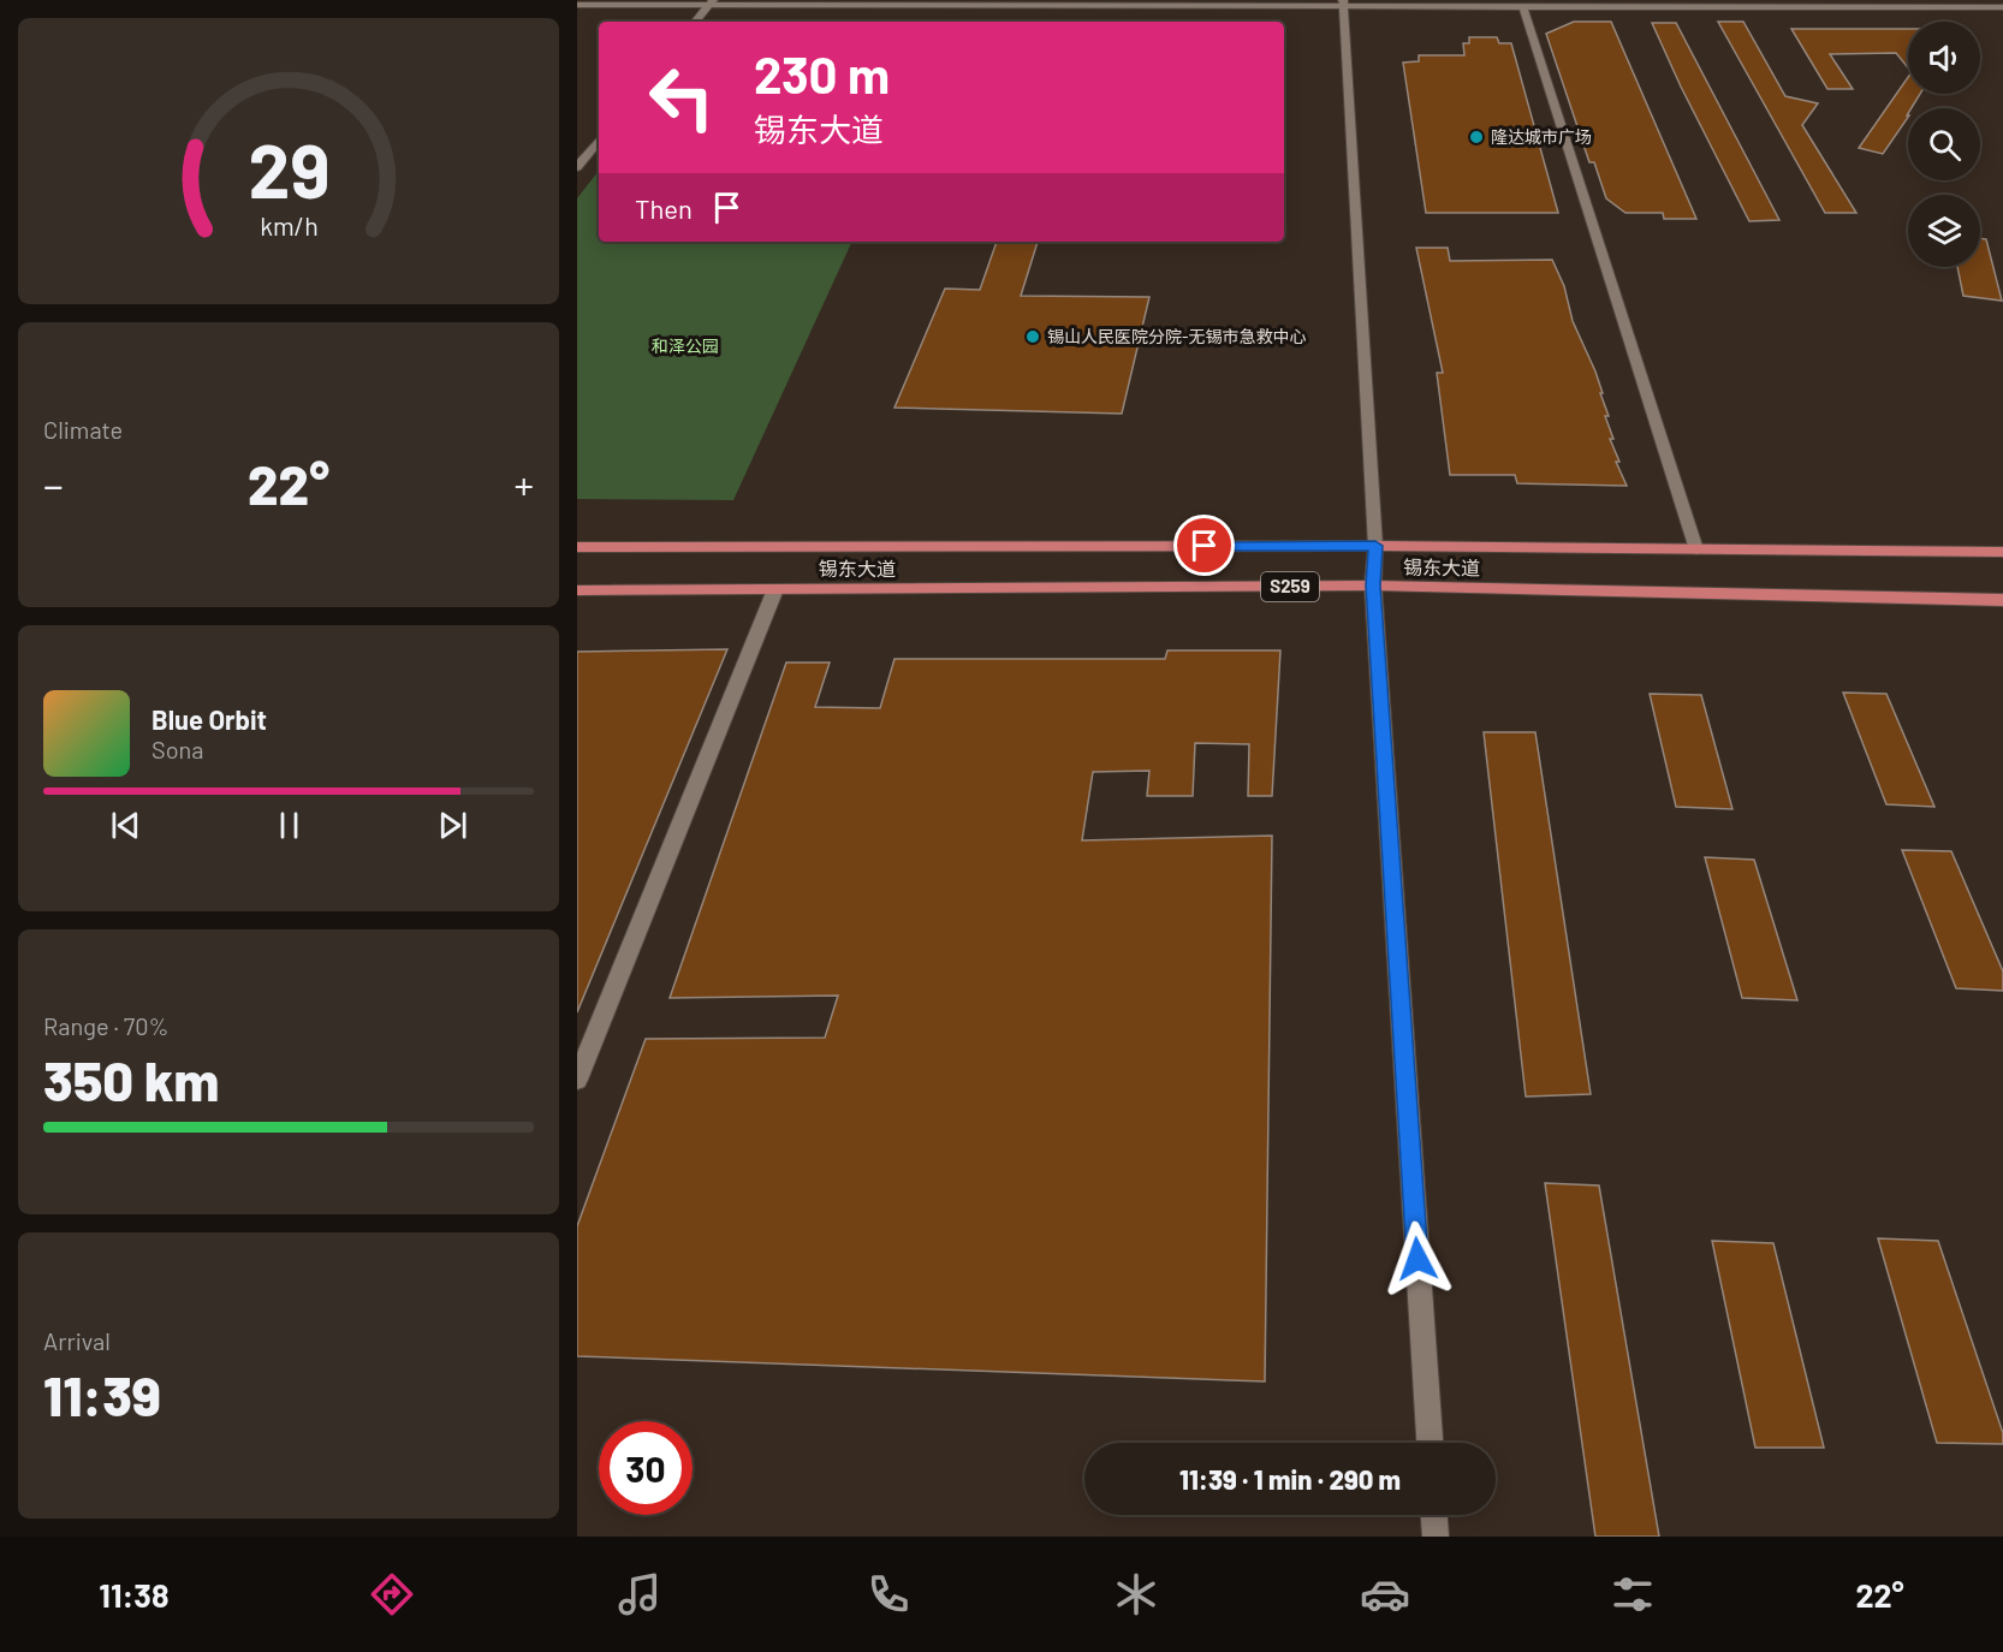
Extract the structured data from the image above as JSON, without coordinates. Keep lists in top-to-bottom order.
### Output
{
  "streets": {
    "main road": ["锡东大道", "S259"]
  },
  "parks": ["和泽公园"],
  "places": ["隆达城市广场", "锡山人民医院分院-无锡市急救中心"],
  "page": {
    "turn": ["230 m", "锡东大道"],
    "then": "Then",
    "tile": [
      "Climate",
      ["Range · 70%", "350 km"],
      ["Arrival", "11:39"]
    ],
    "heat": ["−", "22°", "+"],
    "song": ["Blue Orbit", "Sona"],
    "limit": "30",
    "trip": "11:39 · 1 min · 290 m",
    "tabs": ["11:38", "22°"],
    "gauge": ["29", "km/h"]
  }
}
